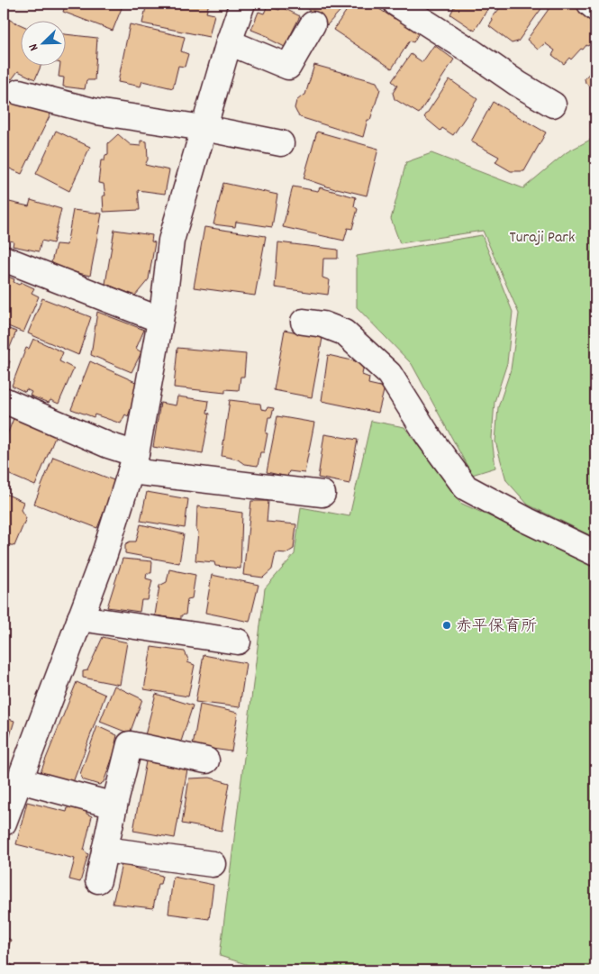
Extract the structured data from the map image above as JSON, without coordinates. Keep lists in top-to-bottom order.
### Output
{
  "parks": ["Turaji Park"],
  "places": ["赤平保育所"],
  "north": "bottom left"
}
